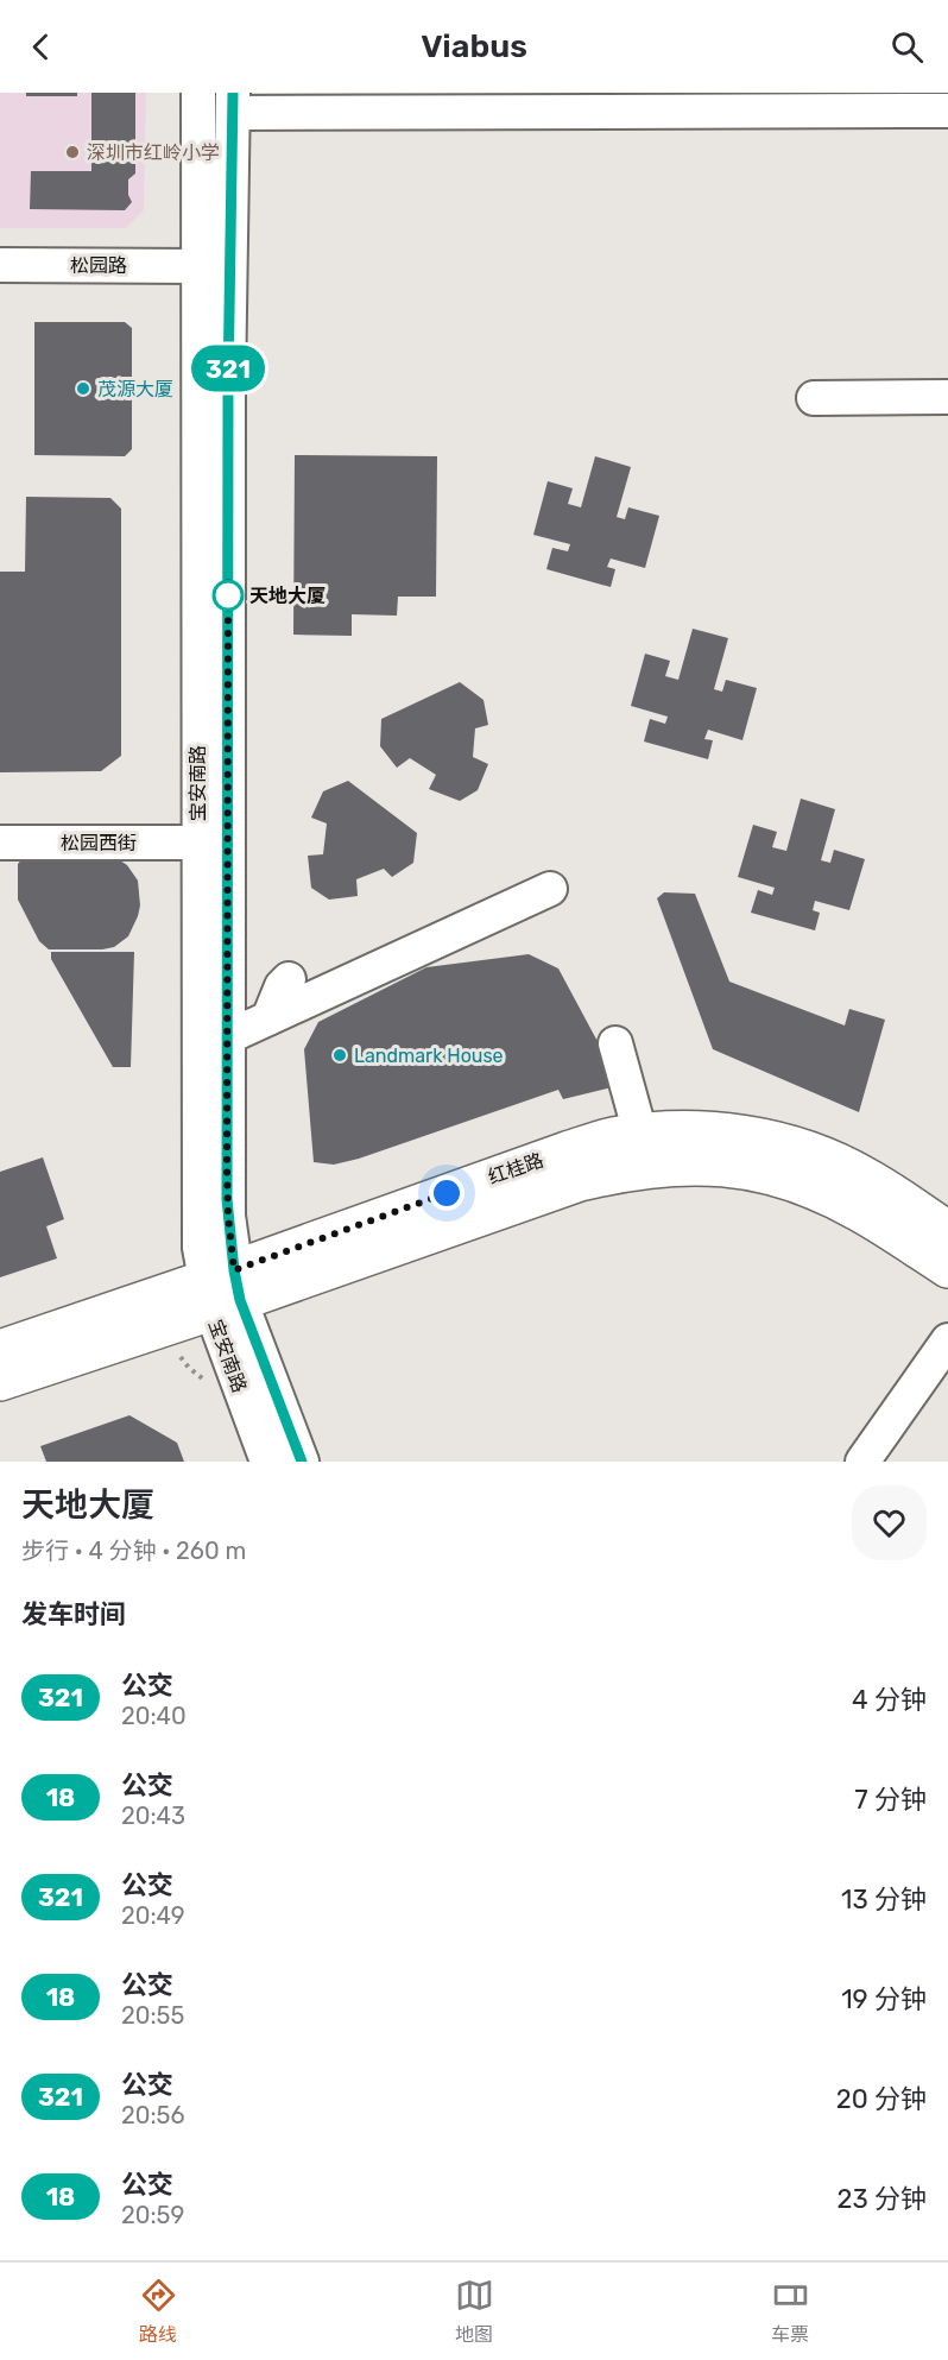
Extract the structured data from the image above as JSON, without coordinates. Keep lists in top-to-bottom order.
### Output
{
  "streets": {
    "main road": ["红桂路"],
    "street": ["松园路", "宝安南路", "松园西街"]
  },
  "crossings": [
    ["松园路", "宝安南路"],
    ["宝安南路", "松园西街"],
    ["宝安南路", "红桂路"]
  ],
  "places": [
    "深圳市红岭小学",
    "茂源大厦",
    "天地大厦",
    "Landmark House"
  ],
  "lines": ["bus line 321"],
  "page": {
    "header": "Viabus",
    "on_map": "321",
    "heading": [
      ["天地大厦", "步行 · 4 分钟 · 260 m"],
      "发车时间"
    ],
    "list": [
      {
        "mark": "321",
        "name": "公交",
        "note": "20:40",
        "value": "4 分钟"
      },
      {
        "mark": "18",
        "name": "公交",
        "note": "20:43",
        "value": "7 分钟"
      },
      {
        "mark": "321",
        "name": "公交",
        "note": "20:49",
        "value": "13 分钟"
      },
      {
        "mark": "18",
        "name": "公交",
        "note": "20:55",
        "value": "19 分钟"
      },
      {
        "mark": "321",
        "name": "公交",
        "note": "20:56",
        "value": "20 分钟"
      },
      {
        "mark": "18",
        "name": "公交",
        "note": "20:59",
        "value": "23 分钟"
      }
    ],
    "tabs": ["路线", "地图", "车票"]
  }
}
